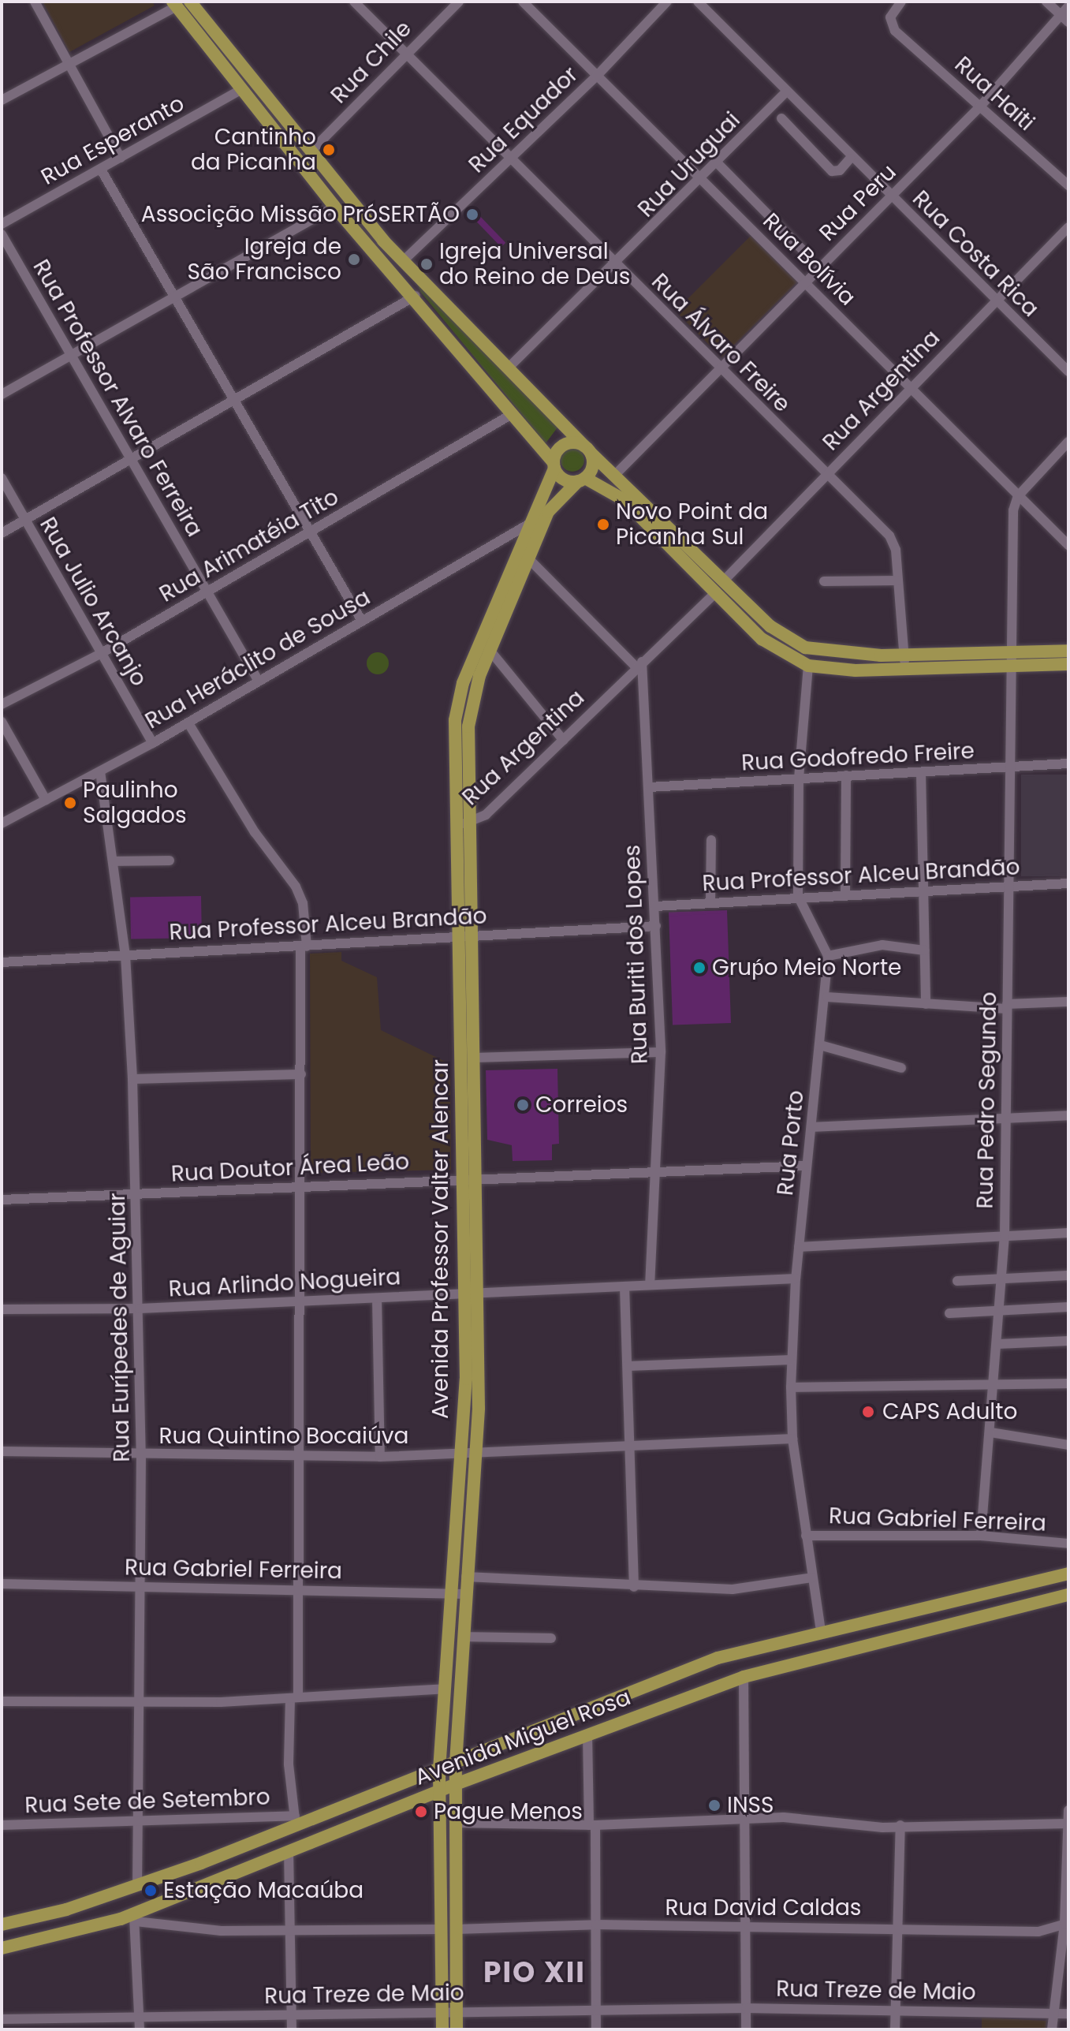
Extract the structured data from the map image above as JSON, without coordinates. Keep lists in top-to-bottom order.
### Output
{
  "streets": {
    "main road": ["Avenida Professor Valter Alencar", "Avenida Miguel Rosa"],
    "street": [
      "Rua Chile",
      "Rua Haiti",
      "Rua Equador",
      "Rua Esperanto",
      "Rua Uruguai",
      "Rua Peru",
      "Rua Costa Rica",
      "Rua Bolívia",
      "Rua Álvaro Freire",
      "Rua Argentina",
      "Rua Professor Alvaro Ferreira",
      "Rua Arimatéia Tito",
      "Rua Julio Arcanjo",
      "Rua Heráclito de Sousa",
      "Rua Godofredo Freire",
      "Rua Professor Alceu Brandão",
      "Rua Buriti dos Lopes",
      "Rua Pedro Segundo",
      "Rua Porto",
      "Rua Doutor Área Leão",
      "Rua Arlindo Nogueira",
      "Rua Eurípedes de Aguiar",
      "Rua Quintino Bocaiúva",
      "Rua Gabriel Ferreira",
      "Rua Sete de Setembro",
      "Rua David Caldas",
      "Rua Treze de Maio"
    ]
  },
  "crossings": [
    ["Rua Chile", "Rua Álvaro Freire"],
    ["Rua Haiti", "Rua Peru"],
    ["Rua Equador", "Rua Bolívia"],
    ["Rua Equador", "Rua Álvaro Freire"],
    ["Rua Uruguai", "Rua Costa Rica"],
    ["Rua Uruguai", "Rua Bolívia"],
    ["Rua Uruguai", "Rua Álvaro Freire"],
    ["Rua Peru", "Rua Costa Rica"],
    ["Rua Peru", "Rua Bolívia"],
    ["Rua Peru", "Rua Álvaro Freire"],
    ["Rua Costa Rica", "Rua Argentina"],
    ["Rua Bolívia", "Rua Argentina"],
    ["Rua Bolívia", "Rua Pedro Segundo"],
    ["Rua Álvaro Freire", "Rua Argentina"],
    ["Rua Argentina", "Rua Buriti dos Lopes"],
    ["Rua Argentina", "Avenida Professor Valter Alencar"],
    ["Rua Professor Alvaro Ferreira", "Rua Arimatéia Tito"],
    ["Rua Professor Alvaro Ferreira", "Rua Heráclito de Sousa"],
    ["Rua Arimatéia Tito", "Rua Julio Arcanjo"],
    ["Rua Julio Arcanjo", "Rua Heráclito de Sousa"],
    ["Rua Heráclito de Sousa", "Avenida Professor Valter Alencar"],
    ["Rua Heráclito de Sousa", "Rua Eurípedes de Aguiar"],
    ["Rua Godofredo Freire", "Rua Buriti dos Lopes"],
    ["Rua Godofredo Freire", "Rua Pedro Segundo"],
    ["Rua Godofredo Freire", "Rua Porto"],
    ["Rua Professor Alceu Brandão", "Rua Buriti dos Lopes"],
    ["Rua Professor Alceu Brandão", "Rua Pedro Segundo"],
    ["Rua Professor Alceu Brandão", "Rua Porto"],
    ["Rua Professor Alceu Brandão", "Avenida Professor Valter Alencar"],
    ["Rua Professor Alceu Brandão", "Rua Eurípedes de Aguiar"],
    ["Rua Buriti dos Lopes", "Rua Doutor Área Leão"],
    ["Rua Buriti dos Lopes", "Rua Arlindo Nogueira"],
    ["Rua Pedro Segundo", "Rua Gabriel Ferreira"],
    ["Rua Porto", "Rua Doutor Área Leão"],
    ["Rua Porto", "Rua Arlindo Nogueira"],
    ["Rua Porto", "Rua Quintino Bocaiúva"],
    ["Rua Porto", "Rua Gabriel Ferreira"],
    ["Rua Porto", "Avenida Miguel Rosa"],
    ["Rua Doutor Área Leão", "Avenida Professor Valter Alencar"],
    ["Rua Doutor Área Leão", "Rua Eurípedes de Aguiar"],
    ["Avenida Professor Valter Alencar", "Rua Arlindo Nogueira"],
    ["Avenida Professor Valter Alencar", "Rua Quintino Bocaiúva"],
    ["Avenida Professor Valter Alencar", "Rua Gabriel Ferreira"],
    ["Avenida Professor Valter Alencar", "Avenida Miguel Rosa"],
    ["Avenida Professor Valter Alencar", "Rua David Caldas"],
    ["Avenida Professor Valter Alencar", "Rua Treze de Maio"],
    ["Rua Arlindo Nogueira", "Rua Eurípedes de Aguiar"],
    ["Rua Eurípedes de Aguiar", "Rua Quintino Bocaiúva"],
    ["Rua Eurípedes de Aguiar", "Rua Gabriel Ferreira"],
    ["Rua Eurípedes de Aguiar", "Avenida Miguel Rosa"],
    ["Rua Eurípedes de Aguiar", "Rua Sete de Setembro"],
    ["Avenida Miguel Rosa", "Rua Sete de Setembro"]
  ],
  "districts": ["PIO XII"],
  "places": [
    "Cantinho da Picanha",
    "Associção Missão PróSERTÃO",
    "Igreja de São Francisco",
    "Igreja Universal do Reino de Deus",
    "Novo Point da Picanha Sul",
    "Paulinho Salgados",
    "Gruṕo Meio Norte",
    "Correios",
    "CAPS Adulto",
    "INSS",
    "Pague Menos",
    "Estação Macaúba"
  ]
}
